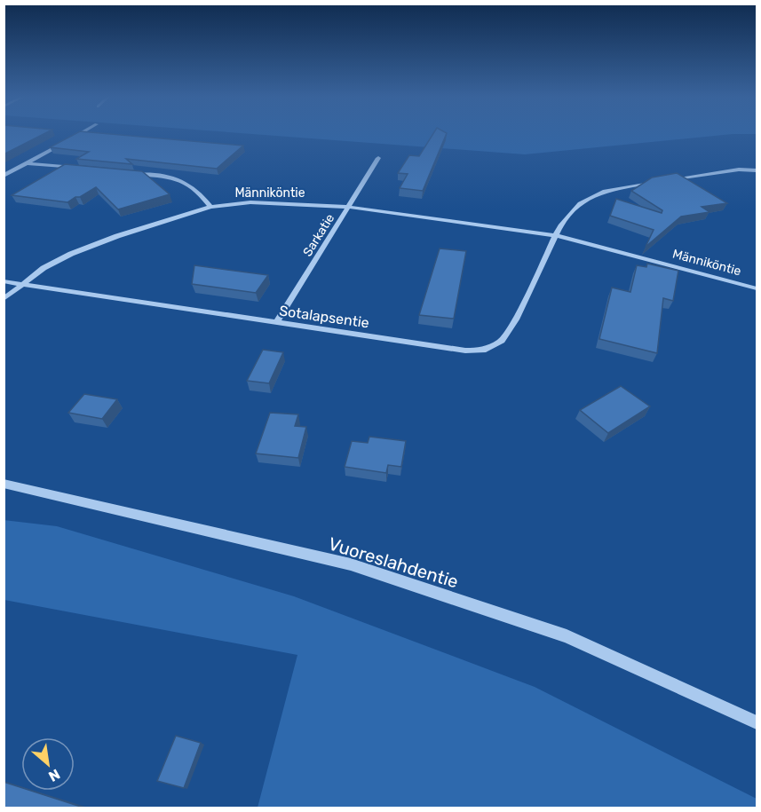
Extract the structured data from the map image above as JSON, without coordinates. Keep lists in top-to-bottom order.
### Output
{
  "streets": {
    "street": [
      "Männiköntie",
      "Sarkatie",
      "Sotalapsentie",
      "Vuoreslahdentie"
    ]
  },
  "crossings": [
    ["Männiköntie", "Sarkatie"],
    ["Männiköntie", "Sotalapsentie"],
    ["Sarkatie", "Sotalapsentie"]
  ],
  "north": "bottom right"
}
